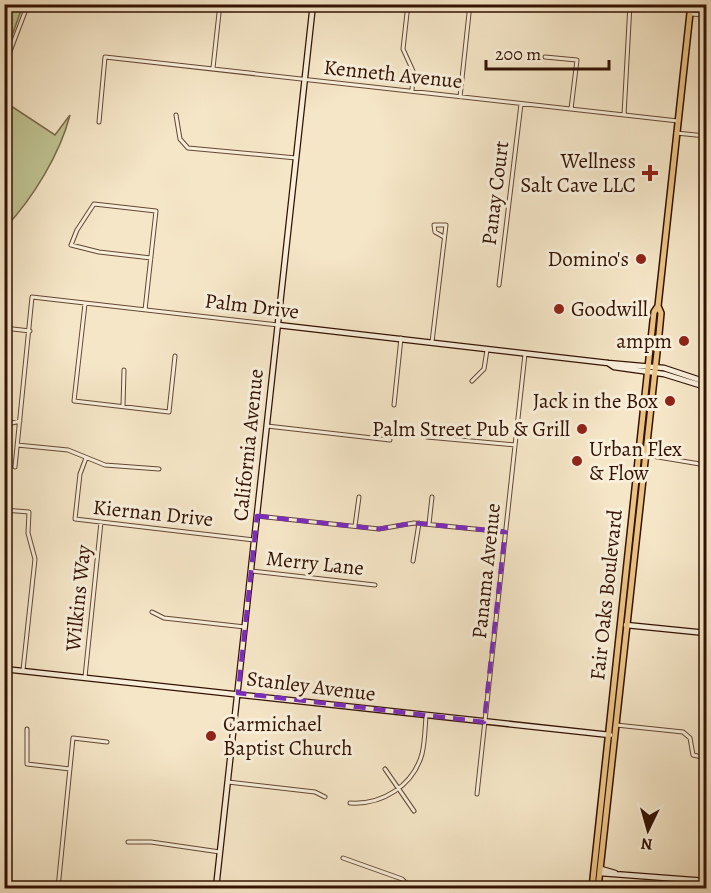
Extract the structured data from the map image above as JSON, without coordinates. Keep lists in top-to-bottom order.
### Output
{
  "streets": {
    "main road": ["Fair Oaks Boulevard"],
    "street": [
      "Kenneth Avenue",
      "Panay Court",
      "Palm Drive",
      "California Avenue",
      "Kiernan Drive",
      "Merry Lane",
      "Panama Avenue",
      "Wilkins Way",
      "Stanley Avenue"
    ]
  },
  "crossings": [
    ["Kenneth Avenue", "Panay Court"],
    ["Kenneth Avenue", "California Avenue"],
    ["Kenneth Avenue", "Fair Oaks Boulevard"],
    ["Palm Drive", "California Avenue"],
    ["Palm Drive", "Panama Avenue"],
    ["Palm Drive", "Fair Oaks Boulevard"],
    ["California Avenue", "Kiernan Drive"],
    ["California Avenue", "Merry Lane"],
    ["California Avenue", "Stanley Avenue"],
    ["Kiernan Drive", "Wilkins Way"],
    ["Panama Avenue", "Stanley Avenue"],
    ["Fair Oaks Boulevard", "Stanley Avenue"],
    ["Wilkins Way", "Stanley Avenue"]
  ],
  "places": {
    "health": ["Wellness Salt Cave LLC"],
    "other": [
      "Domino's",
      "Goodwill",
      "ampm",
      "Jack in the Box",
      "Palm Street Pub & Grill",
      "Urban Flex & Flow",
      "Carmichael Baptist Church"
    ]
  },
  "scale_bar": "200 m",
  "north": "bottom"
}
